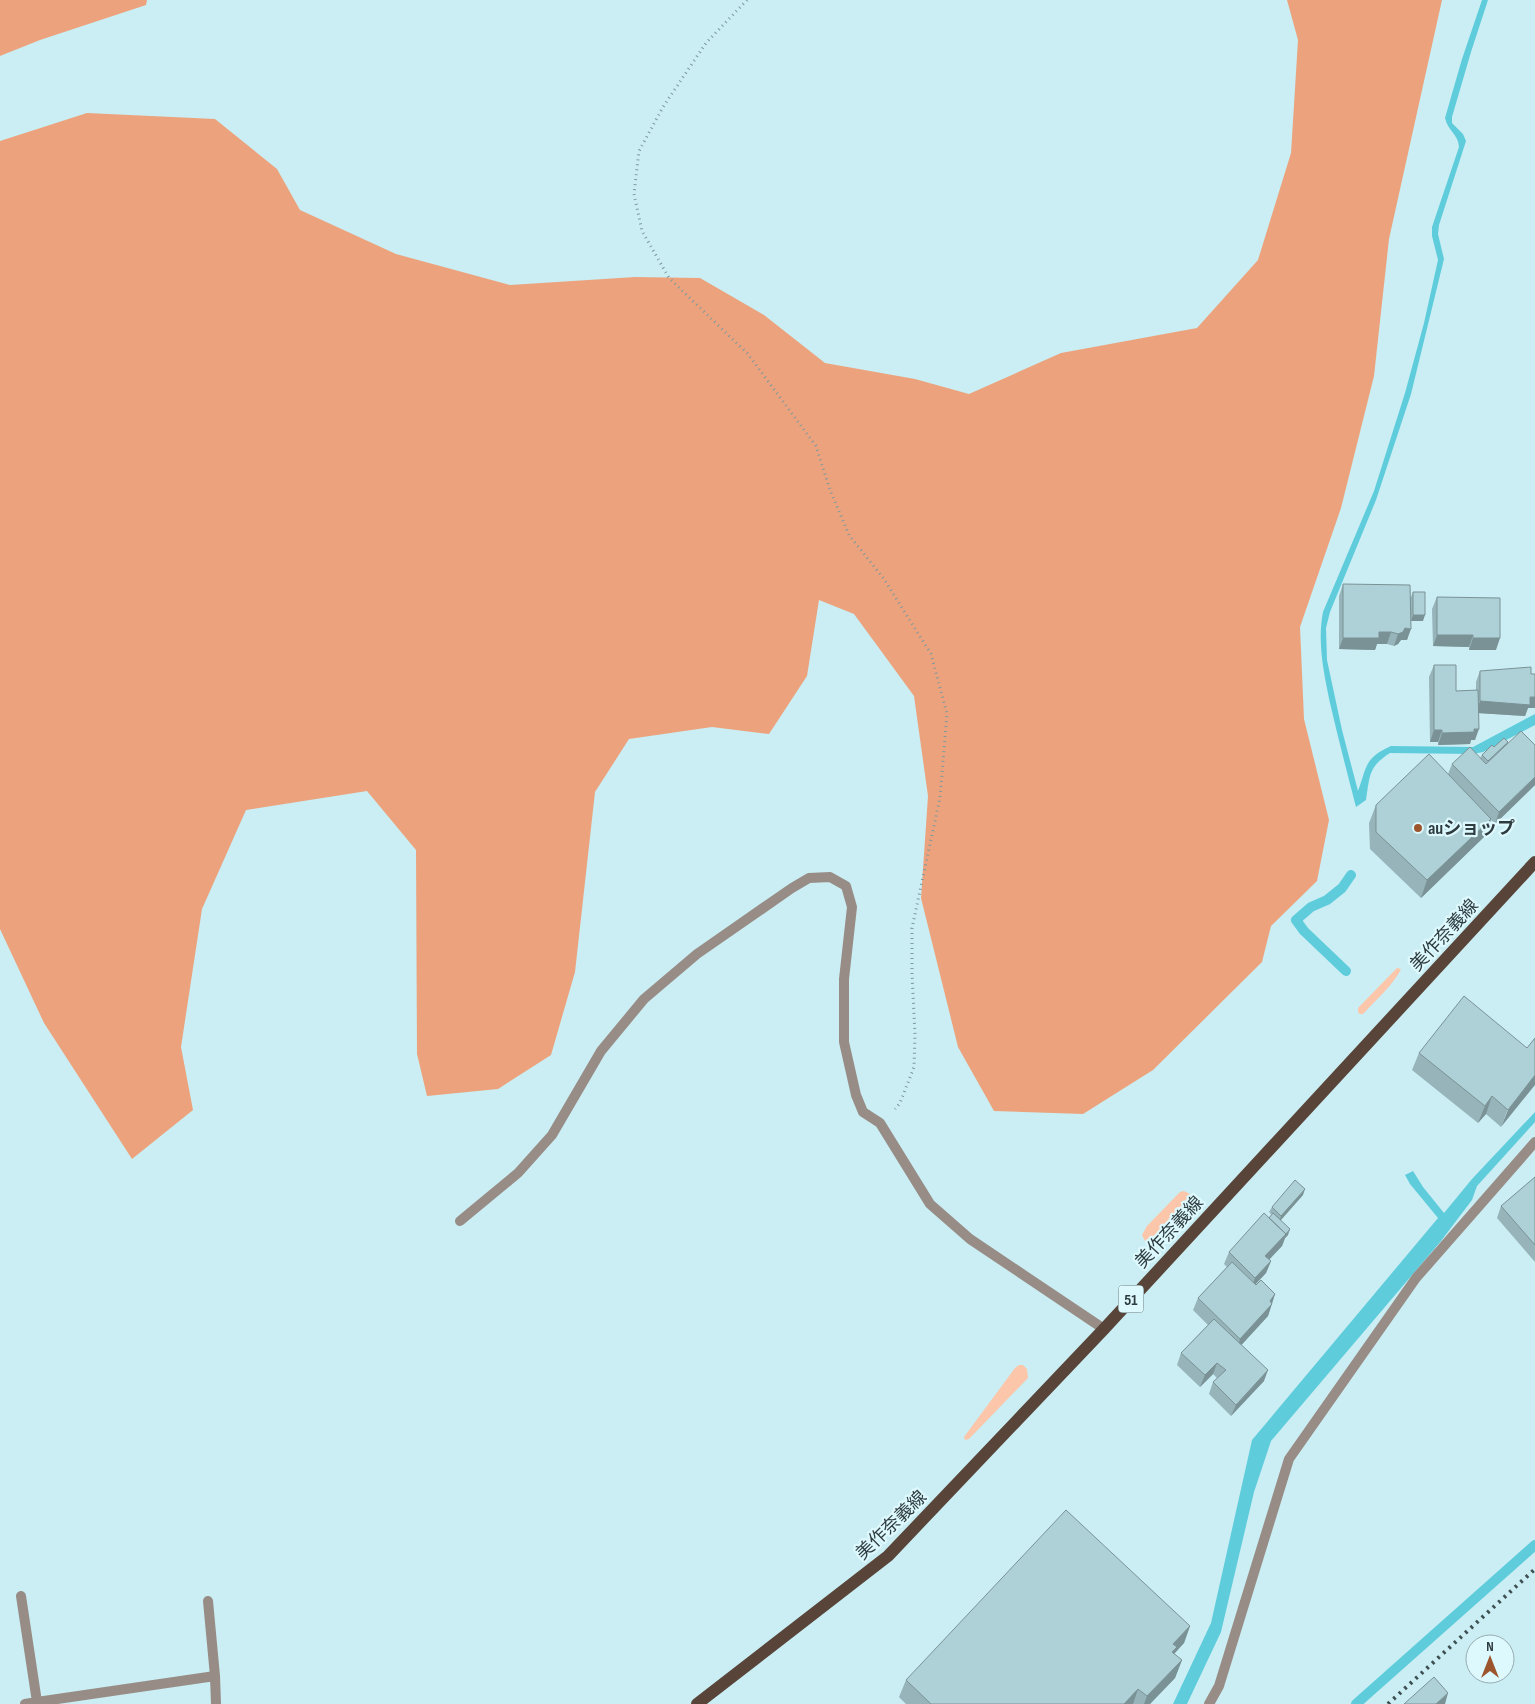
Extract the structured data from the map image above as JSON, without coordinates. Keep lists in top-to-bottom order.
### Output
{
  "streets": {
    "main road": ["美作奈義線", "51"]
  },
  "places": ["auショップ"],
  "north": "top"
}
